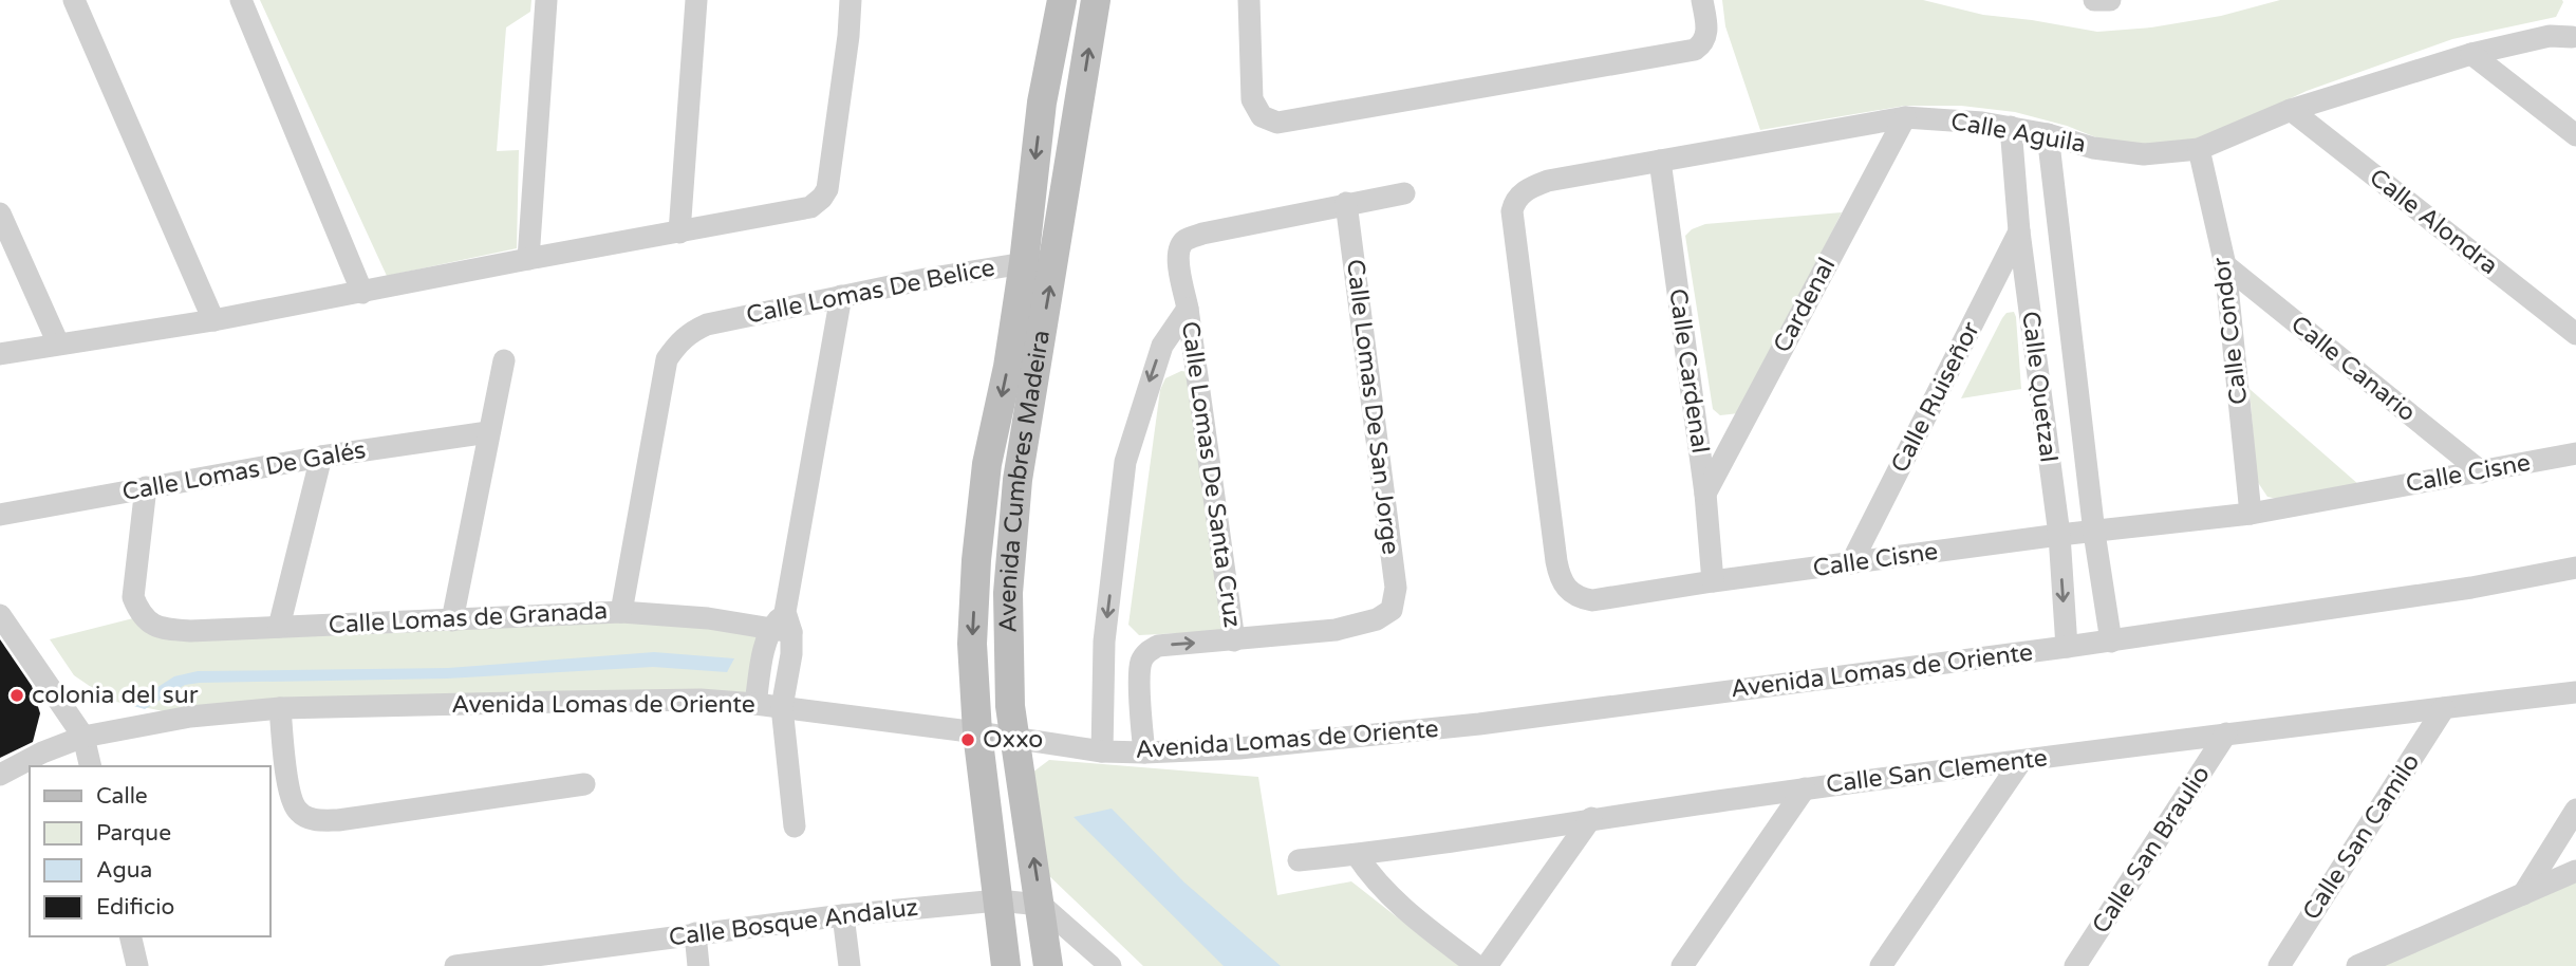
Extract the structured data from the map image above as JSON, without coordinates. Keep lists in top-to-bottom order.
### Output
{
  "streets": {
    "street": [
      "Calle Aguila",
      "Calle Alondra",
      "Calle Lomas De Belice",
      "Cardenal",
      "Calle Condor",
      "Calle Canario",
      "Calle Cardenal",
      "Calle Quetzal",
      "Calle Ruiseñor",
      "Calle Lomas De San Jorge",
      "Calle Lomas De Galés",
      "Calle Cisne",
      "Calle Lomas De Santa Cruz",
      "Avenida Cumbres Madeira",
      "Calle Lomas de Granada",
      "Avenida Lomas de Oriente",
      "Calle San Clemente",
      "Calle San Camilo",
      "Calle San Braulio",
      "Calle Bosque Andaluz"
    ]
  },
  "crossings": [
    ["Calle Aguila", "Calle Alondra"],
    ["Calle Aguila", "Cardenal"],
    ["Calle Aguila", "Calle Condor"],
    ["Calle Aguila", "Calle Cardenal"],
    ["Calle Aguila", "Calle Quetzal"],
    ["Calle Aguila", "Calle Cisne"],
    ["Calle Lomas De Belice", "Avenida Cumbres Madeira"],
    ["Calle Lomas De Belice", "Calle Lomas de Granada"],
    ["Cardenal", "Calle Cardenal"],
    ["Calle Condor", "Calle Canario"],
    ["Calle Condor", "Calle Cisne"],
    ["Calle Canario", "Calle Cisne"],
    ["Calle Cardenal", "Calle Cisne"],
    ["Calle Quetzal", "Calle Ruiseñor"],
    ["Calle Quetzal", "Calle Cisne"],
    ["Calle Quetzal", "Avenida Lomas de Oriente"],
    ["Calle Ruiseñor", "Calle Cisne"],
    ["Calle Lomas De San Jorge", "Calle Lomas De Santa Cruz"],
    ["Calle Lomas De Galés", "Calle Lomas de Granada"],
    ["Calle Lomas De Santa Cruz", "Avenida Lomas de Oriente"],
    ["Avenida Cumbres Madeira", "Avenida Lomas de Oriente"],
    ["Avenida Cumbres Madeira", "Calle Bosque Andaluz"],
    ["Calle San Clemente", "Calle San Camilo"],
    ["Calle San Clemente", "Calle San Braulio"]
  ],
  "places": ["colonia del sur", "Oxxo"],
  "legend": [
    "Calle",
    "Parque",
    "Agua",
    "Edificio"
  ]
}
